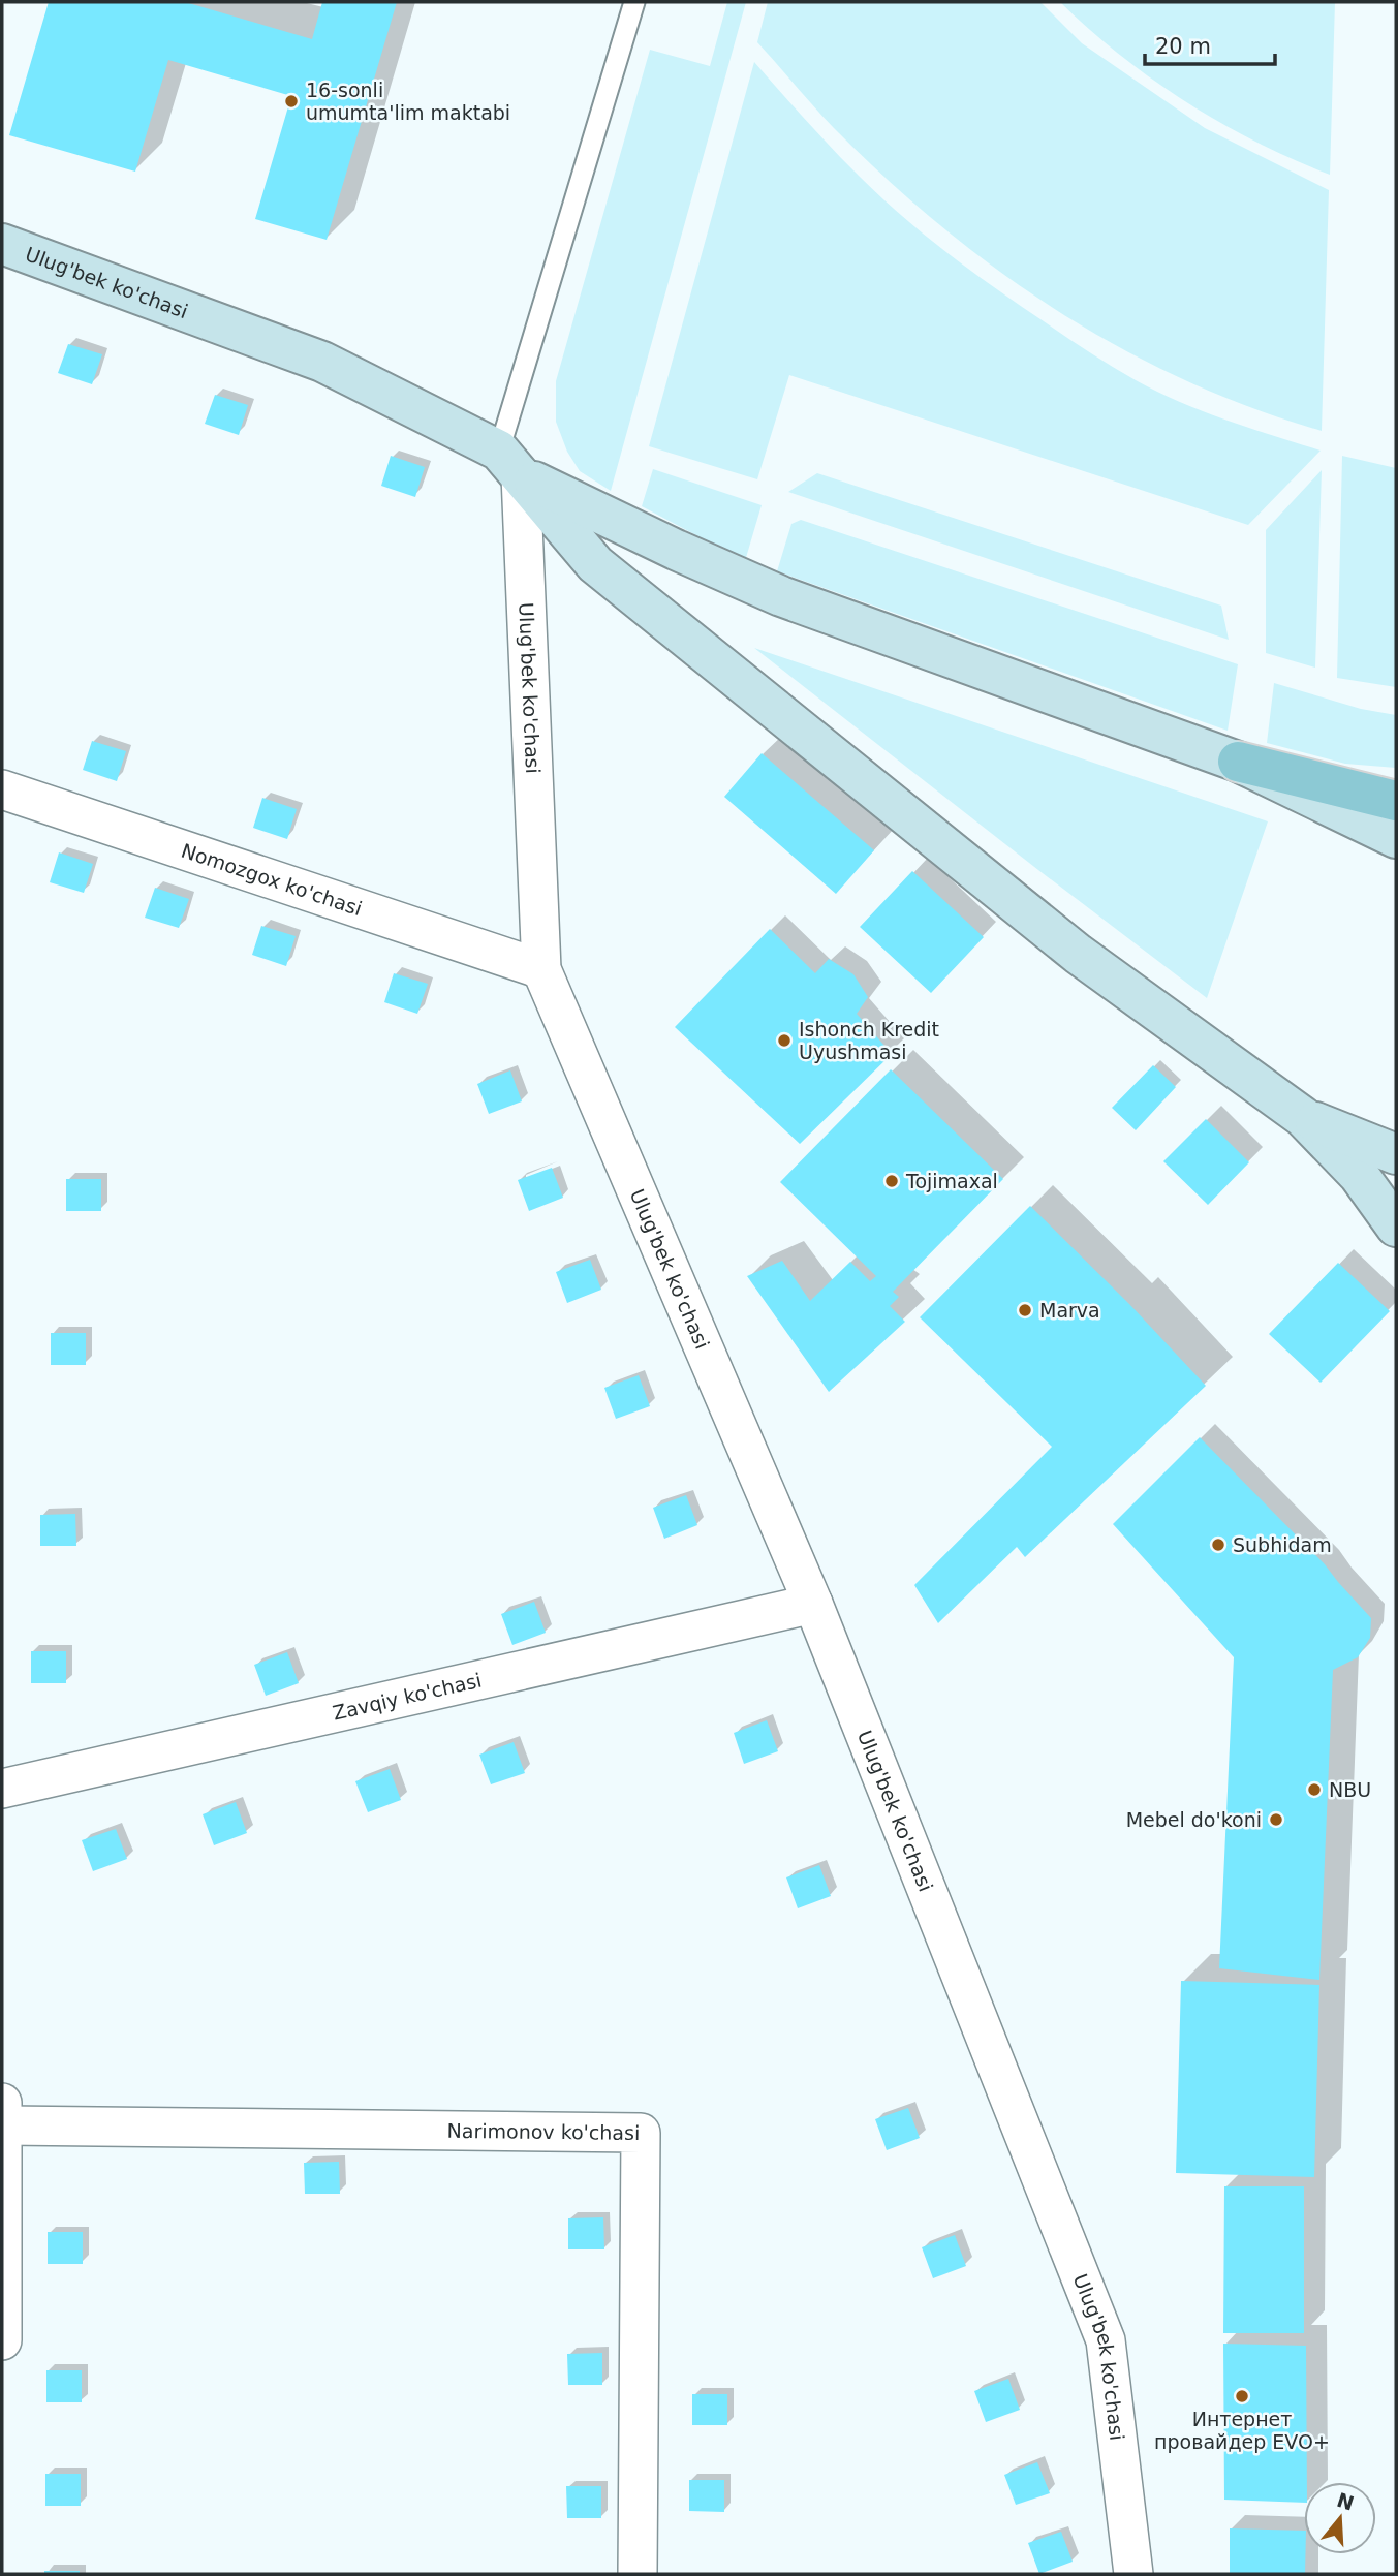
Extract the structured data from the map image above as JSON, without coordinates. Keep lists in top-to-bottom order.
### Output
{
  "streets": {
    "main road": ["Ulug'bek ko'chasi"],
    "street": ["Nomozgox ko'chasi", "Zavqiy ko'chasi", "Narimonov ko'chasi"]
  },
  "crossings": [
    ["Ulug'bek ko'chasi", "Nomozgox ko'chasi"],
    ["Ulug'bek ko'chasi", "Zavqiy ko'chasi"]
  ],
  "places": [
    "16-sonli umumta'lim maktabi",
    "Ishonch Kredit Uyushmasi",
    "Tojimaxal",
    "Marva",
    "Subhidam",
    "NBU",
    "Mebel do'koni",
    "Интернет провайдер EVO+"
  ],
  "scale_bar": "20 m",
  "north": "top"
}
